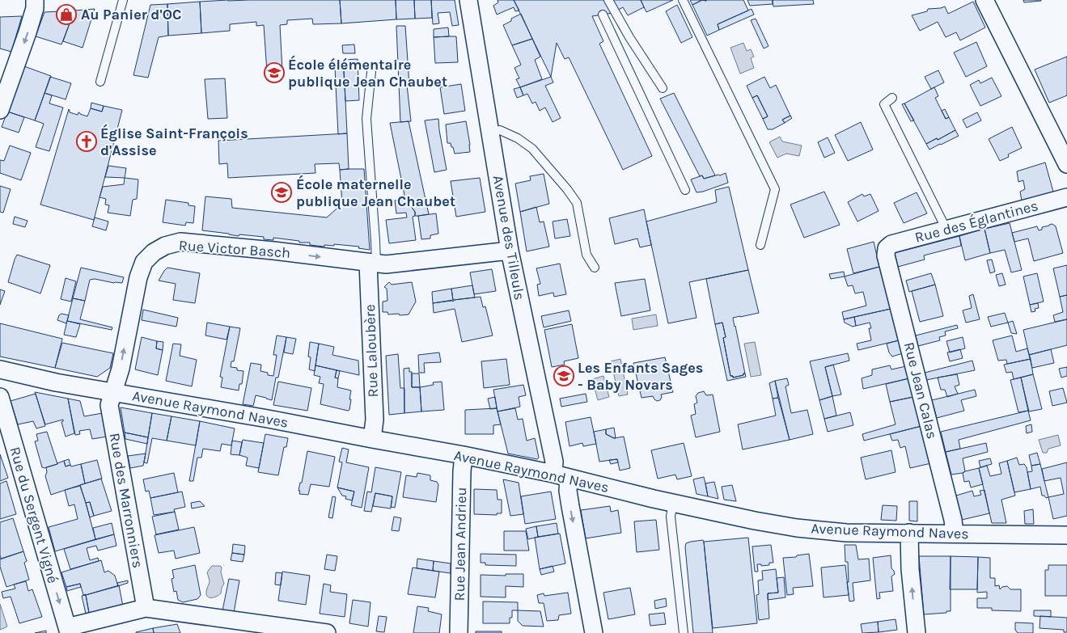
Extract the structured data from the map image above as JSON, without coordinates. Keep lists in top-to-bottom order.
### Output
{
  "streets": {
    "street": [
      "Rue des Églantines",
      "Avenue des Tilleuls",
      "Rue Victor Basch",
      "Rue Laloubère",
      "Rue Jean Calas",
      "Avenue Raymond Naves",
      "Rue des Marronniers",
      "Rue du Sergent Vigné",
      "Rue Jean Andrieu"
    ]
  },
  "crossings": [
    ["Rue des Églantines", "Rue Jean Calas"],
    ["Avenue des Tilleuls", "Rue Victor Basch"],
    ["Avenue des Tilleuls", "Avenue Raymond Naves"],
    ["Rue Victor Basch", "Rue Laloubère"],
    ["Rue Victor Basch", "Avenue Raymond Naves"],
    ["Rue Victor Basch", "Rue des Marronniers"],
    ["Rue Laloubère", "Avenue Raymond Naves"],
    ["Rue Jean Calas", "Avenue Raymond Naves"],
    ["Avenue Raymond Naves", "Rue des Marronniers"],
    ["Avenue Raymond Naves", "Rue Jean Andrieu"]
  ],
  "one_way": ["Rue du Sergent Vigné"],
  "places": {
    "shop": ["Au Panier d'OC"],
    "school or university": ["École élémentaire publique Jean Chaubet", "École maternelle publique Jean Chaubet", "Les Enfants Sages - Baby Novars"],
    "church": ["Église Saint-François d'Assise"]
  }
}
